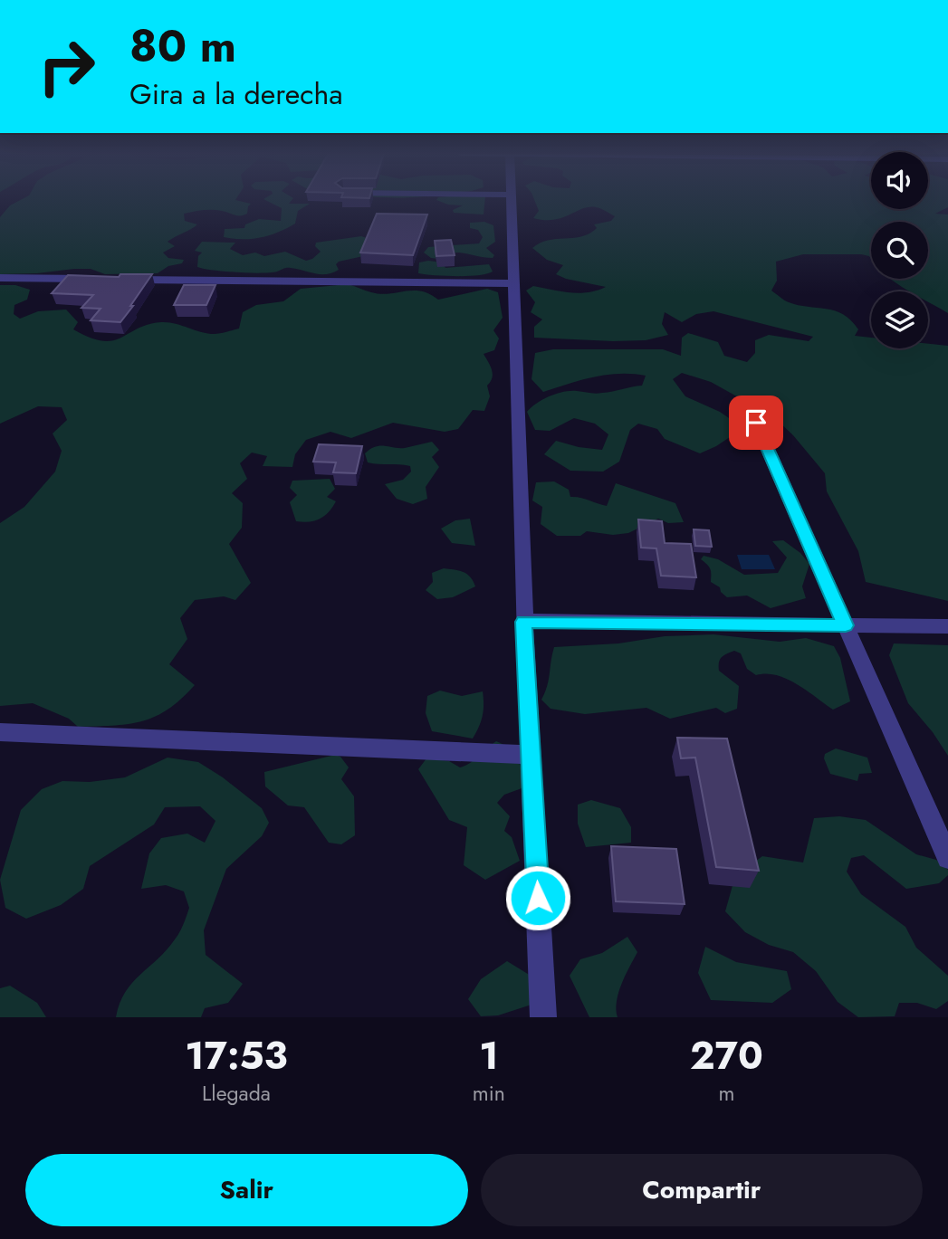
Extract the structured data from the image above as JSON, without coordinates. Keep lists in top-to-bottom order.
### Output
{
  "page": {
    "turn": ["80 m", "Gira a la derecha"],
    "eta": [
      "17:53",
      "Llegada",
      "1",
      "min",
      "270",
      "m"
    ],
    "buttons": ["Salir", "Compartir"]
  }
}
